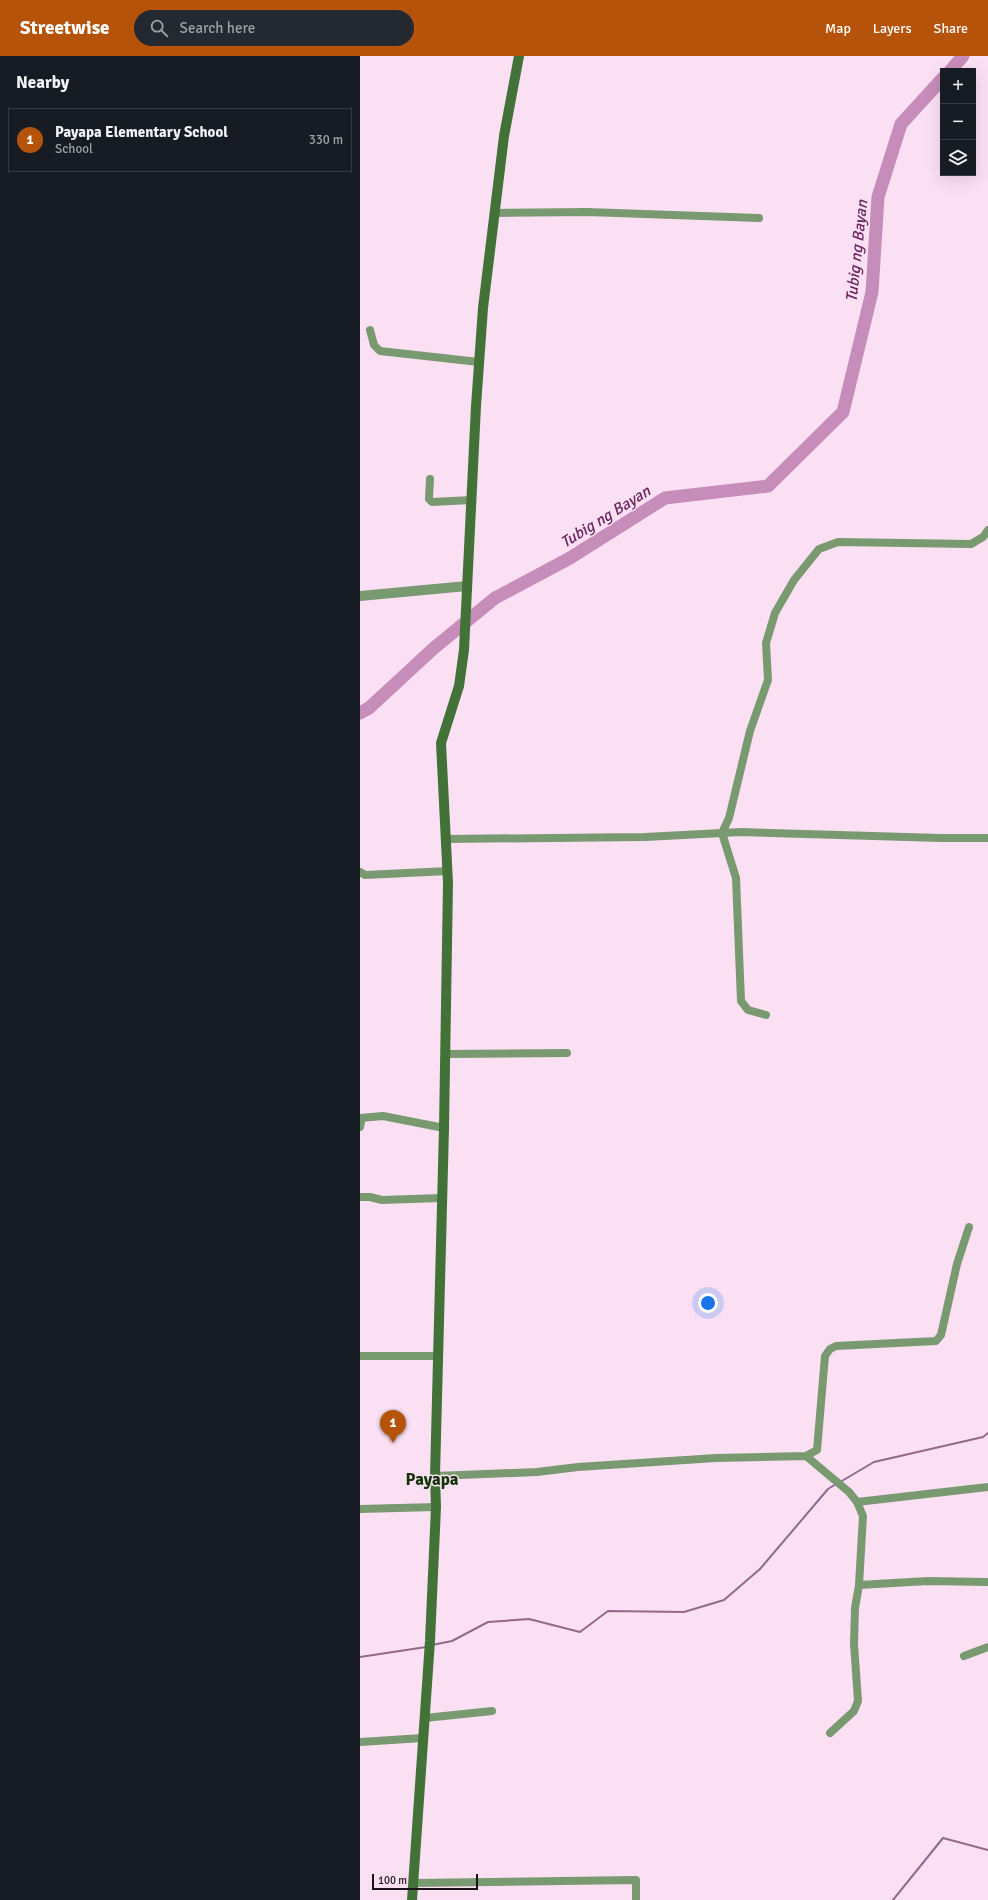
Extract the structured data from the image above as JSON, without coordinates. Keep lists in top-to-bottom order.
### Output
{
  "districts": ["Payapa"],
  "water": ["Tubig ng Bayan"],
  "scale_bar": "100 m",
  "page": {
    "header": "Streetwise",
    "search": "Search here",
    "nav": ["Map", "Layers", "Share"],
    "heading": "Nearby",
    "map_buttons": ["+", "−"],
    "list": [
      {
        "mark": "1",
        "name": "Payapa Elementary School",
        "note": "School",
        "value": "330 m"
      }
    ],
    "pins": "1",
    "scale": "100 m"
  }
}
